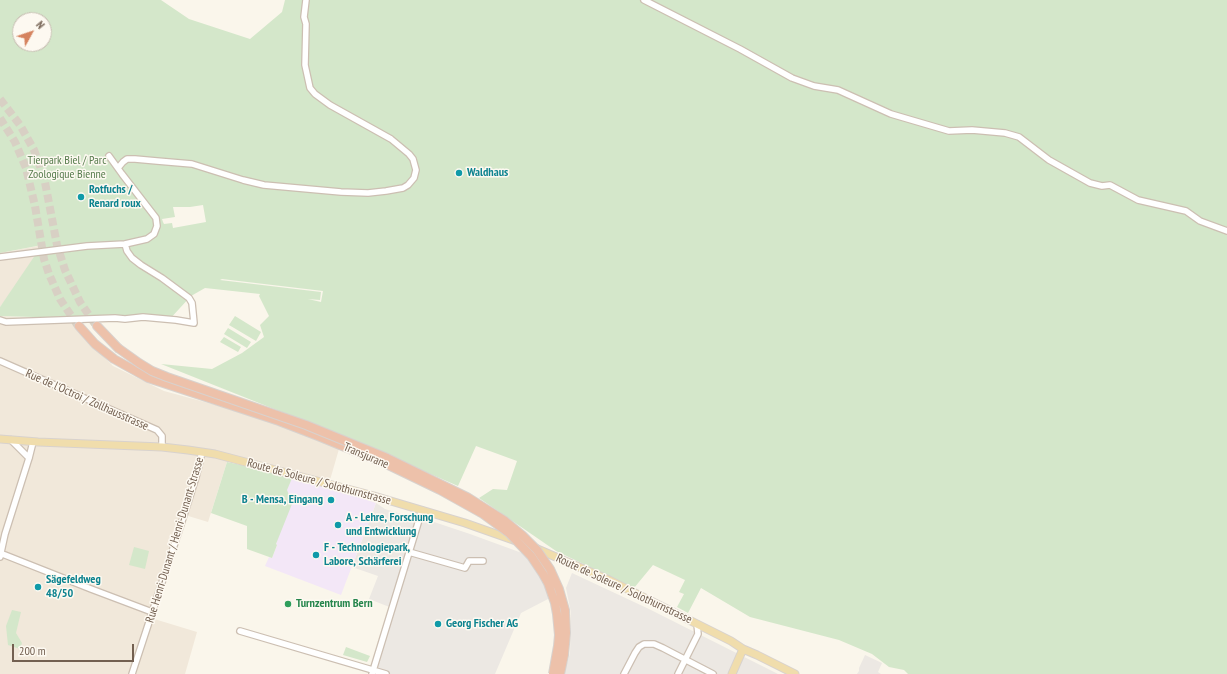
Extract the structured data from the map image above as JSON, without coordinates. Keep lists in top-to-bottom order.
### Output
{
  "streets": {
    "highway": ["Transjurane"],
    "main road": ["Route de Soleure / Solothurnstrasse"],
    "street": ["Rue de l'Octroi / Zollhausstrasse", "Rue Henri-Dunant / Henri-Dunant-Strasse"]
  },
  "crossings": [
    ["Rue de l'Octroi / Zollhausstrasse", "Route de Soleure / Solothurnstrasse"],
    ["Route de Soleure / Solothurnstrasse", "Rue Henri-Dunant / Henri-Dunant-Strasse"]
  ],
  "parks": ["Tierpark Biel / Parc Zoologique Bienne"],
  "places": [
    "Waldhaus",
    "Rotfuchs / Renard roux",
    "B - Mensa, Eingang",
    "A - Lehre, Forschung und Entwicklung",
    "F - Technologiepark, Labore, Schärferei",
    "Sägefeldweg 48/50",
    "Turnzentrum Bern",
    "Georg Fischer AG"
  ],
  "scale_bar": "200 m",
  "north": "top right"
}
